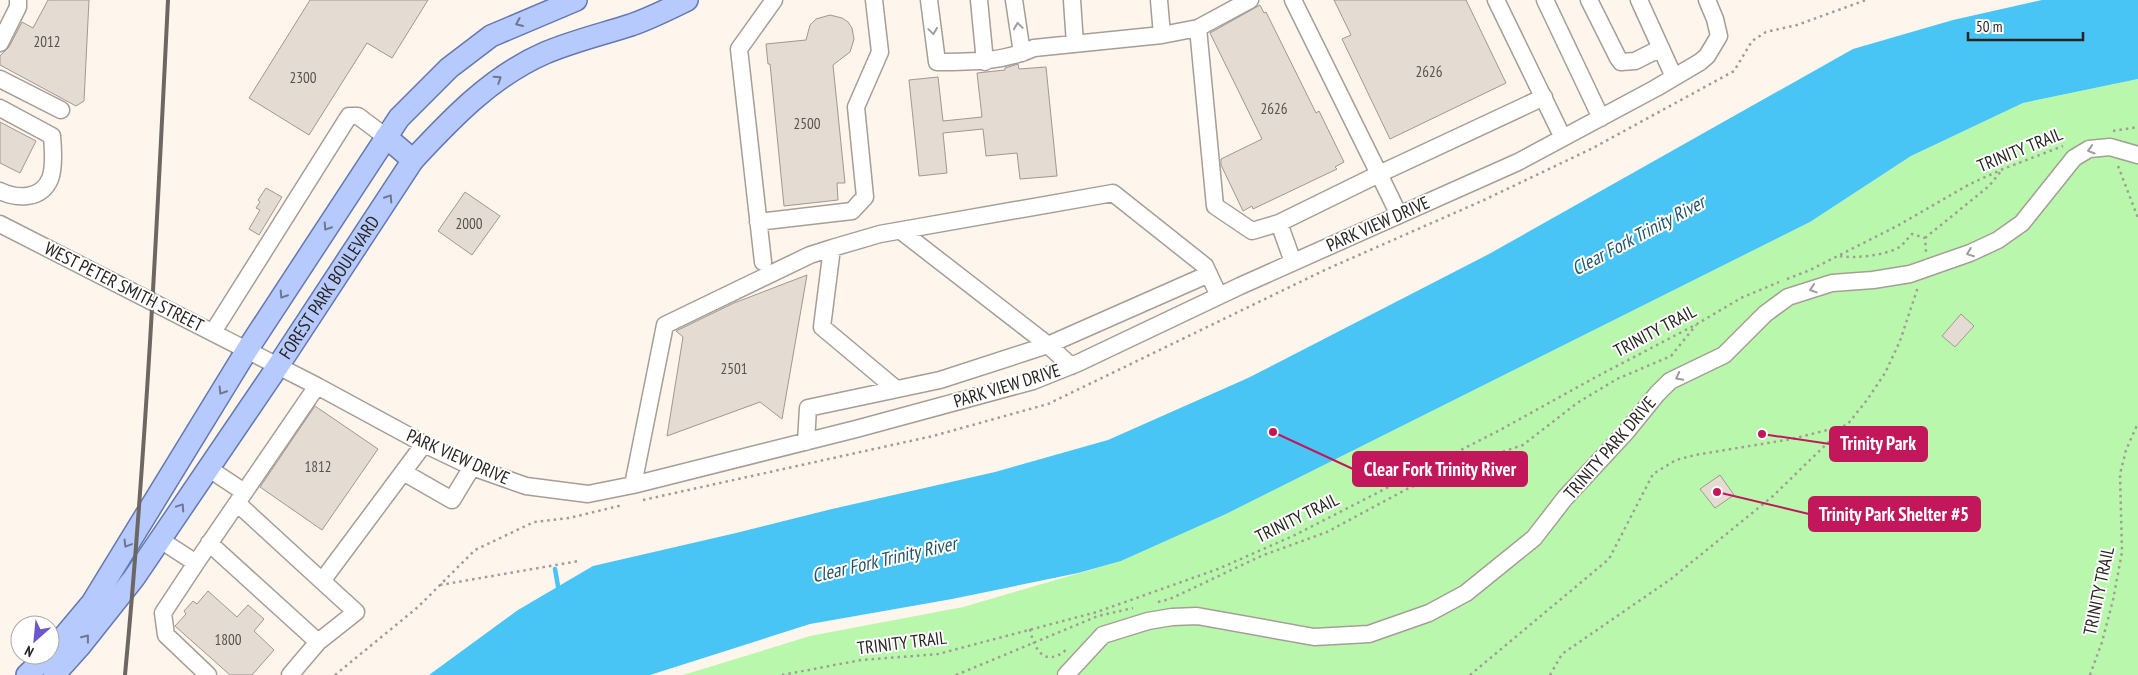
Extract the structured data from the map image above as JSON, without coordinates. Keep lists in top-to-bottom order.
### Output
{
  "streets": {
    "main road": ["FOREST PARK BOULEVARD"],
    "street": ["PARK VIEW DRIVE", "WEST PETER SMITH STREET", "TRINITY PARK DRIVE"],
    "path": ["TRINITY TRAIL"]
  },
  "crossings": [
    ["PARK VIEW DRIVE", "WEST PETER SMITH STREET"],
    ["PARK VIEW DRIVE", "FOREST PARK BOULEVARD"],
    ["WEST PETER SMITH STREET", "FOREST PARK BOULEVARD"]
  ],
  "one_way": ["TRINITY PARK DRIVE"],
  "water": ["Clear Fork Trinity River"],
  "places": ["Clear Fork Trinity River", "Trinity Park", "Trinity Park Shelter #5"],
  "house_numbers": [
    "2012",
    "2626",
    "2300",
    "2626",
    "2500",
    "2000",
    "2501",
    "1812",
    "1800"
  ],
  "scale_bar": "50 m",
  "north": "bottom left"
}
